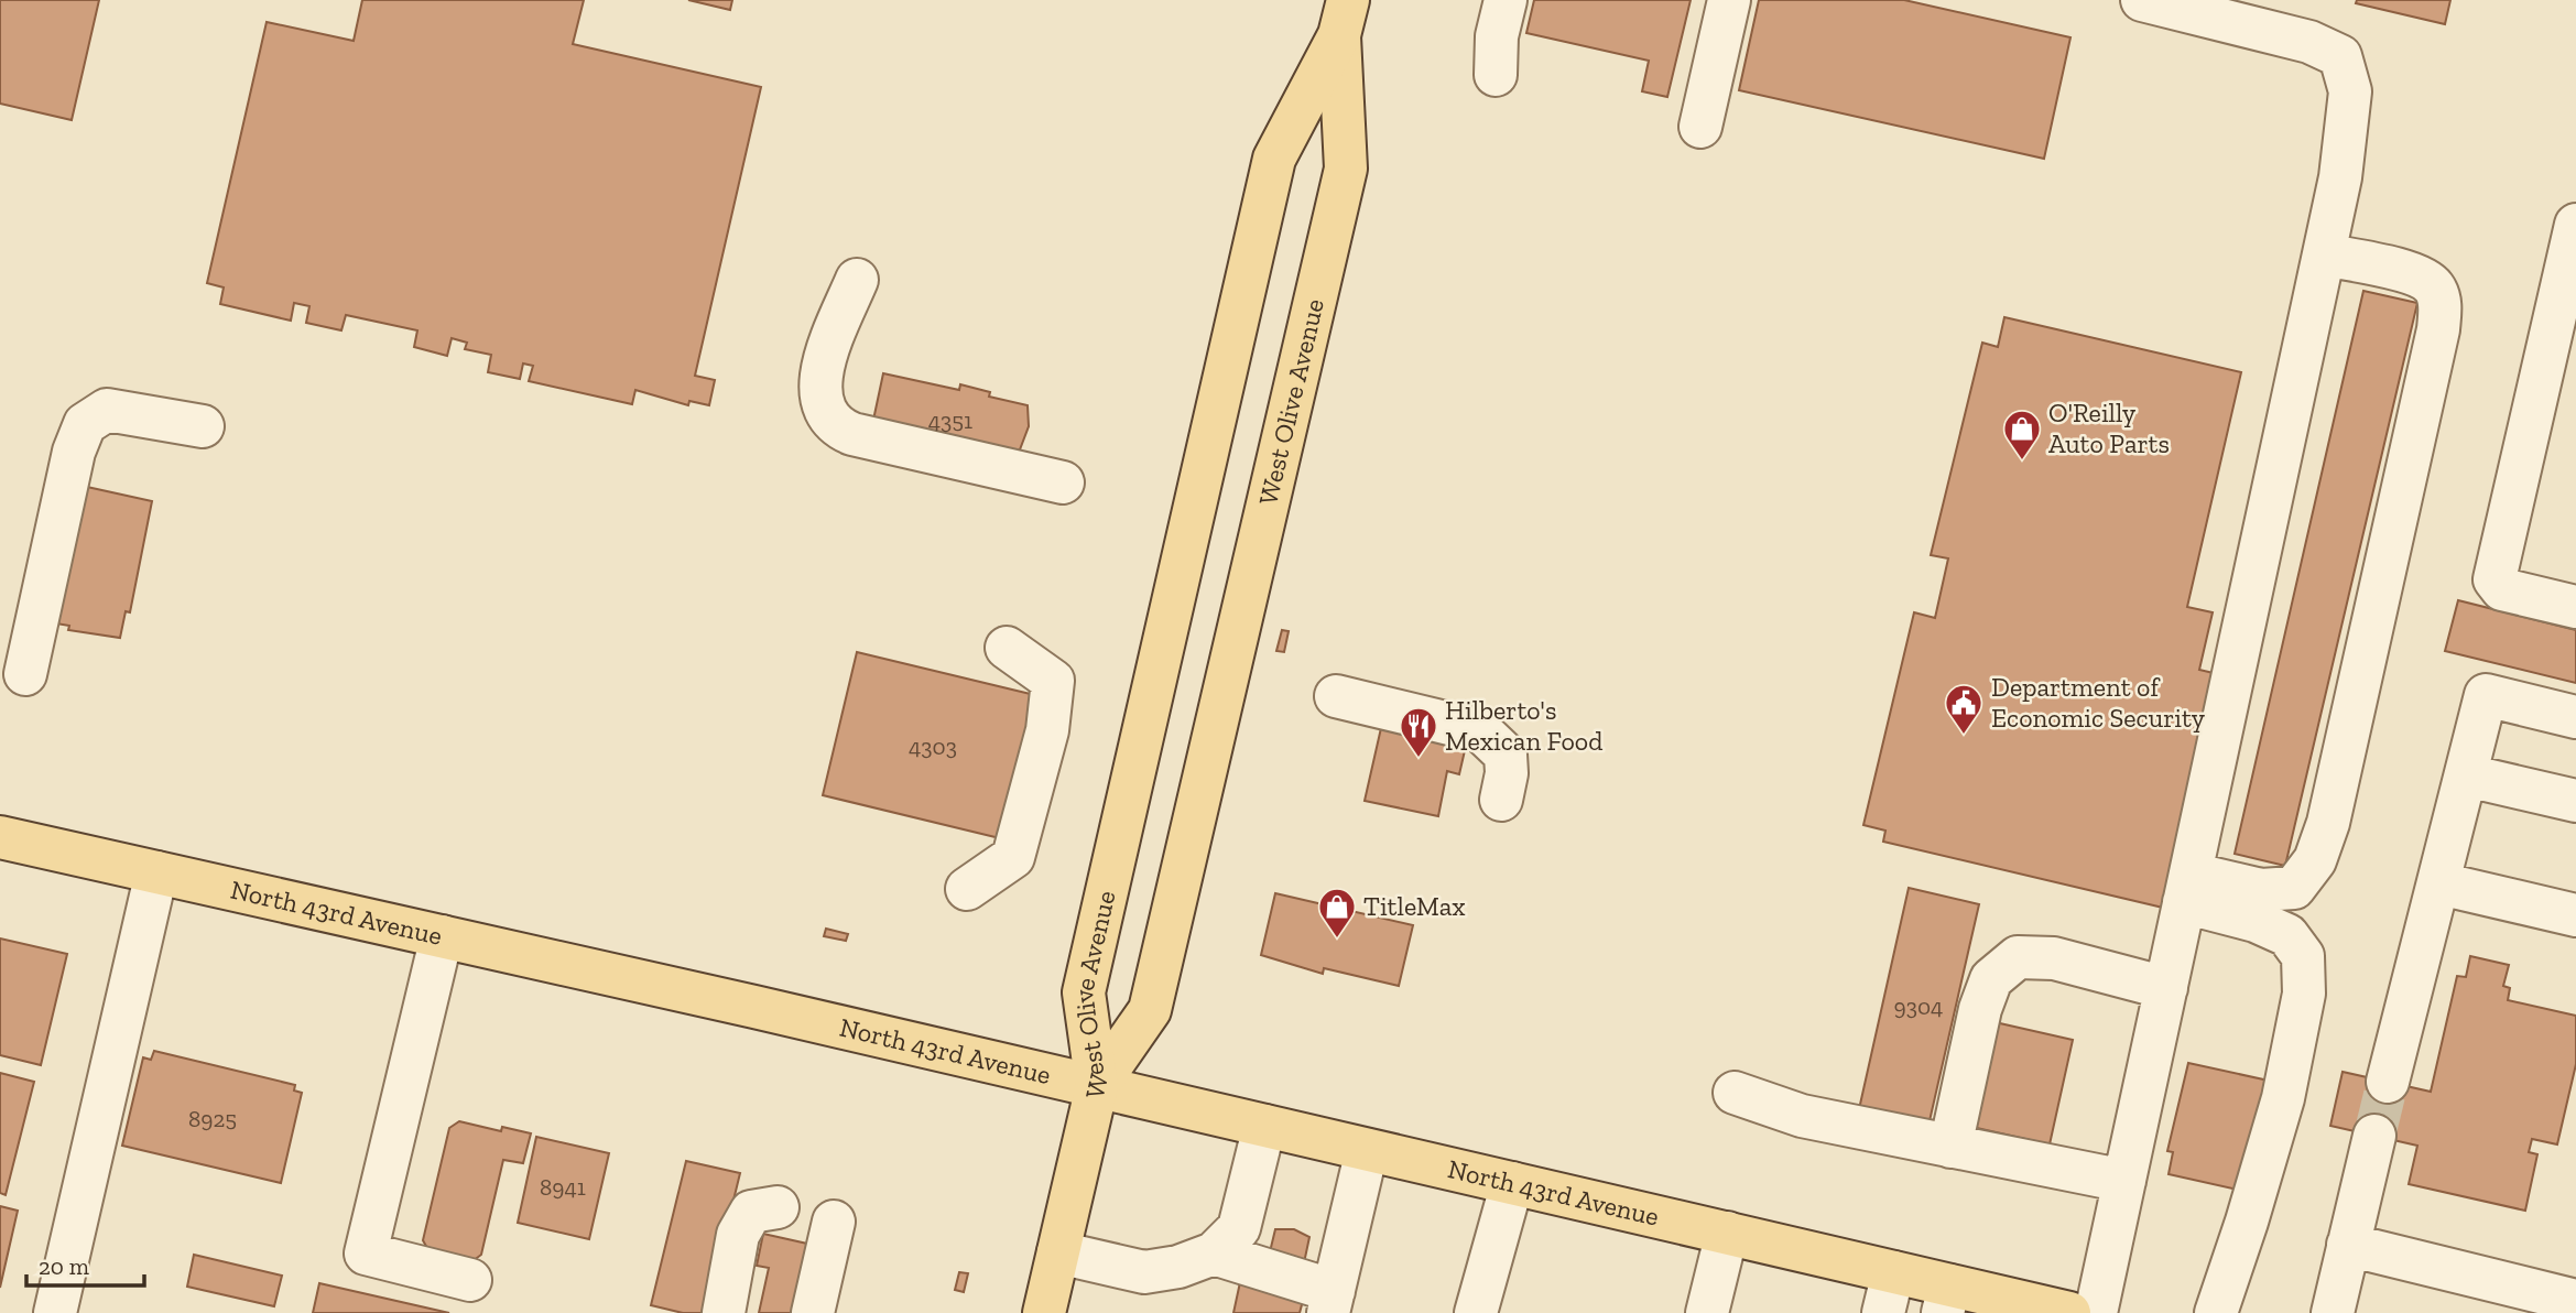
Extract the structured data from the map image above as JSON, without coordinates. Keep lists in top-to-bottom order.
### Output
{
  "streets": {
    "main road": ["West Olive Avenue", "North 43rd Avenue"]
  },
  "crossings": [
    ["West Olive Avenue", "North 43rd Avenue"]
  ],
  "places": {
    "shop": ["O'Reilly Auto Parts", "TitleMax"],
    "public building": ["Department of Economic Security"],
    "restaurant": ["Hilberto's Mexican Food"]
  },
  "house_numbers": [
    "4351",
    "4303",
    "9304",
    "8925",
    "8941"
  ],
  "scale_bar": "20 m"
}
